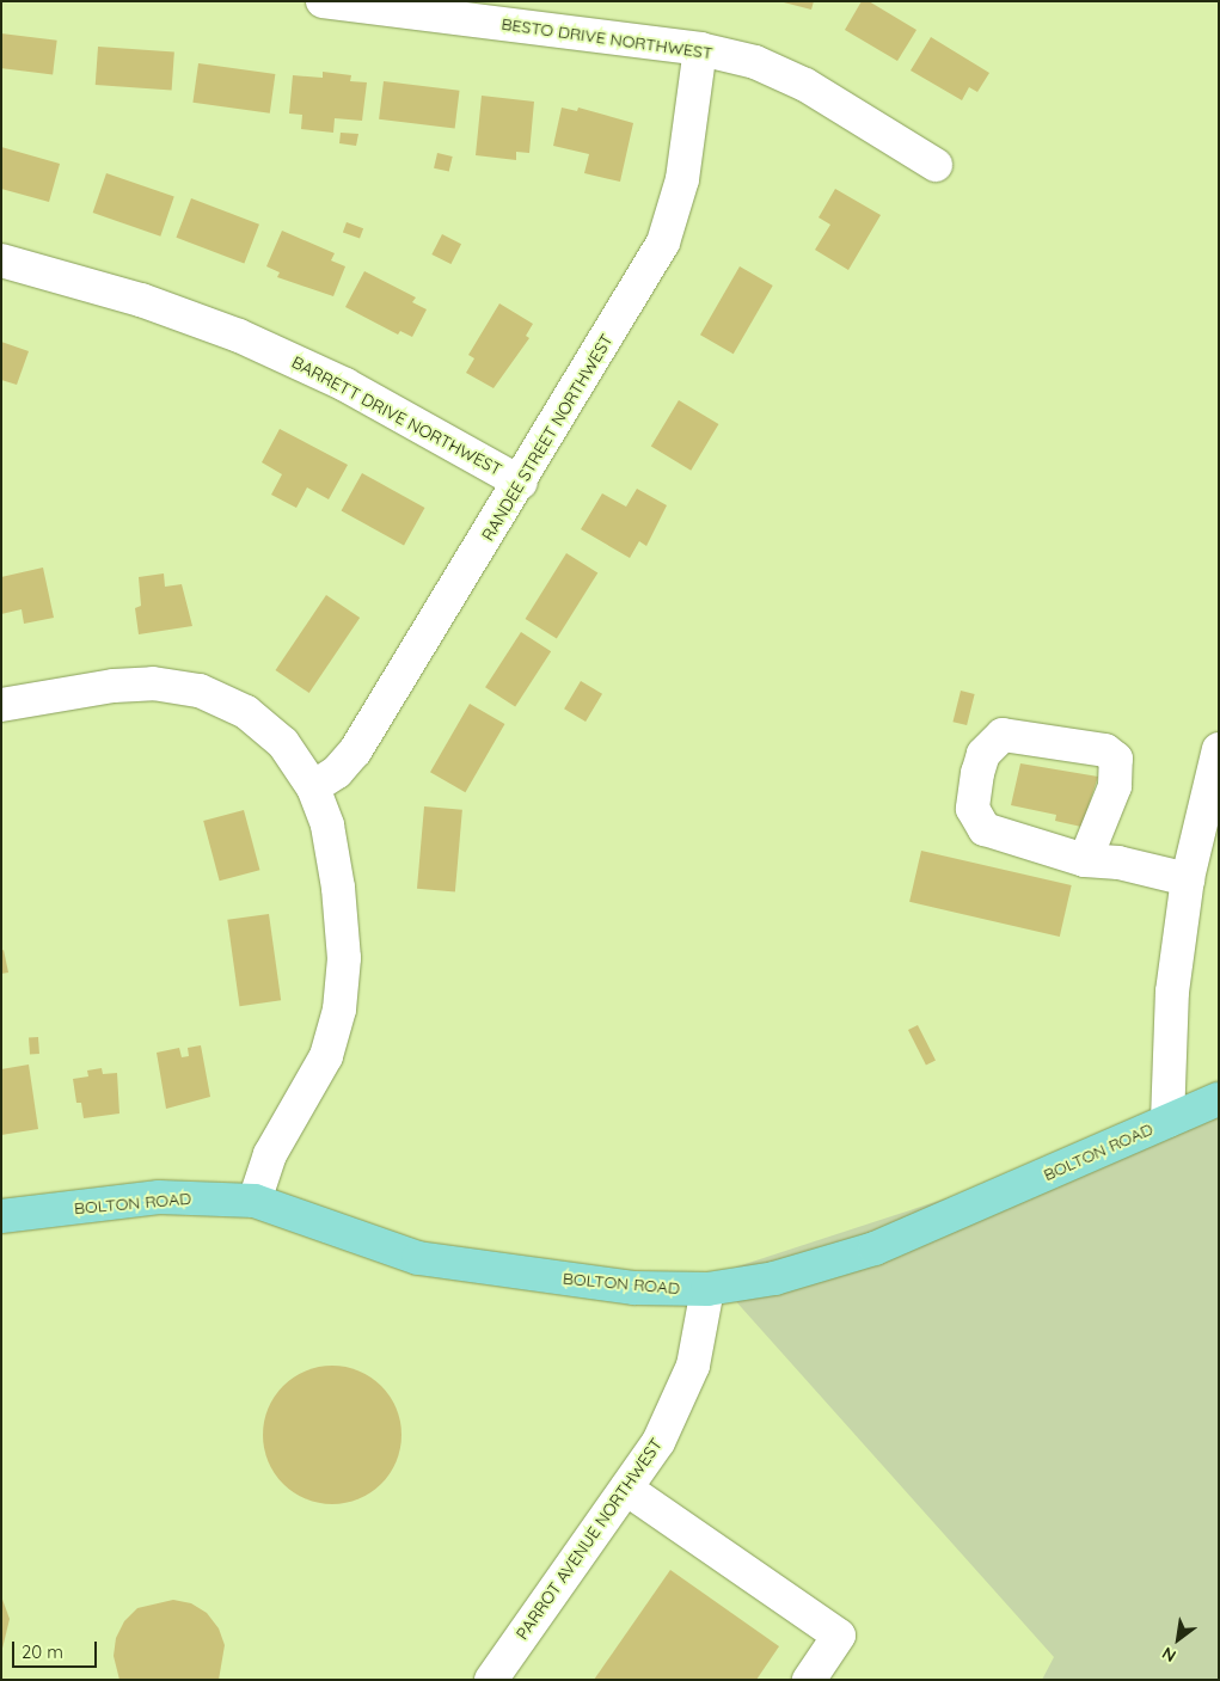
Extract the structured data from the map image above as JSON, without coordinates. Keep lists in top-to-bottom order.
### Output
{
  "streets": {
    "main road": ["BOLTON ROAD"],
    "street": [
      "BESTO DRIVE NORTHWEST",
      "BARRETT DRIVE NORTHWEST",
      "RANDEE STREET NORTHWEST",
      "PARROT AVENUE NORTHWEST"
    ]
  },
  "crossings": [
    ["BESTO DRIVE NORTHWEST", "RANDEE STREET NORTHWEST"],
    ["BARRETT DRIVE NORTHWEST", "RANDEE STREET NORTHWEST"],
    ["BOLTON ROAD", "PARROT AVENUE NORTHWEST"]
  ],
  "scale_bar": "20 m",
  "north": "bottom left"
}
